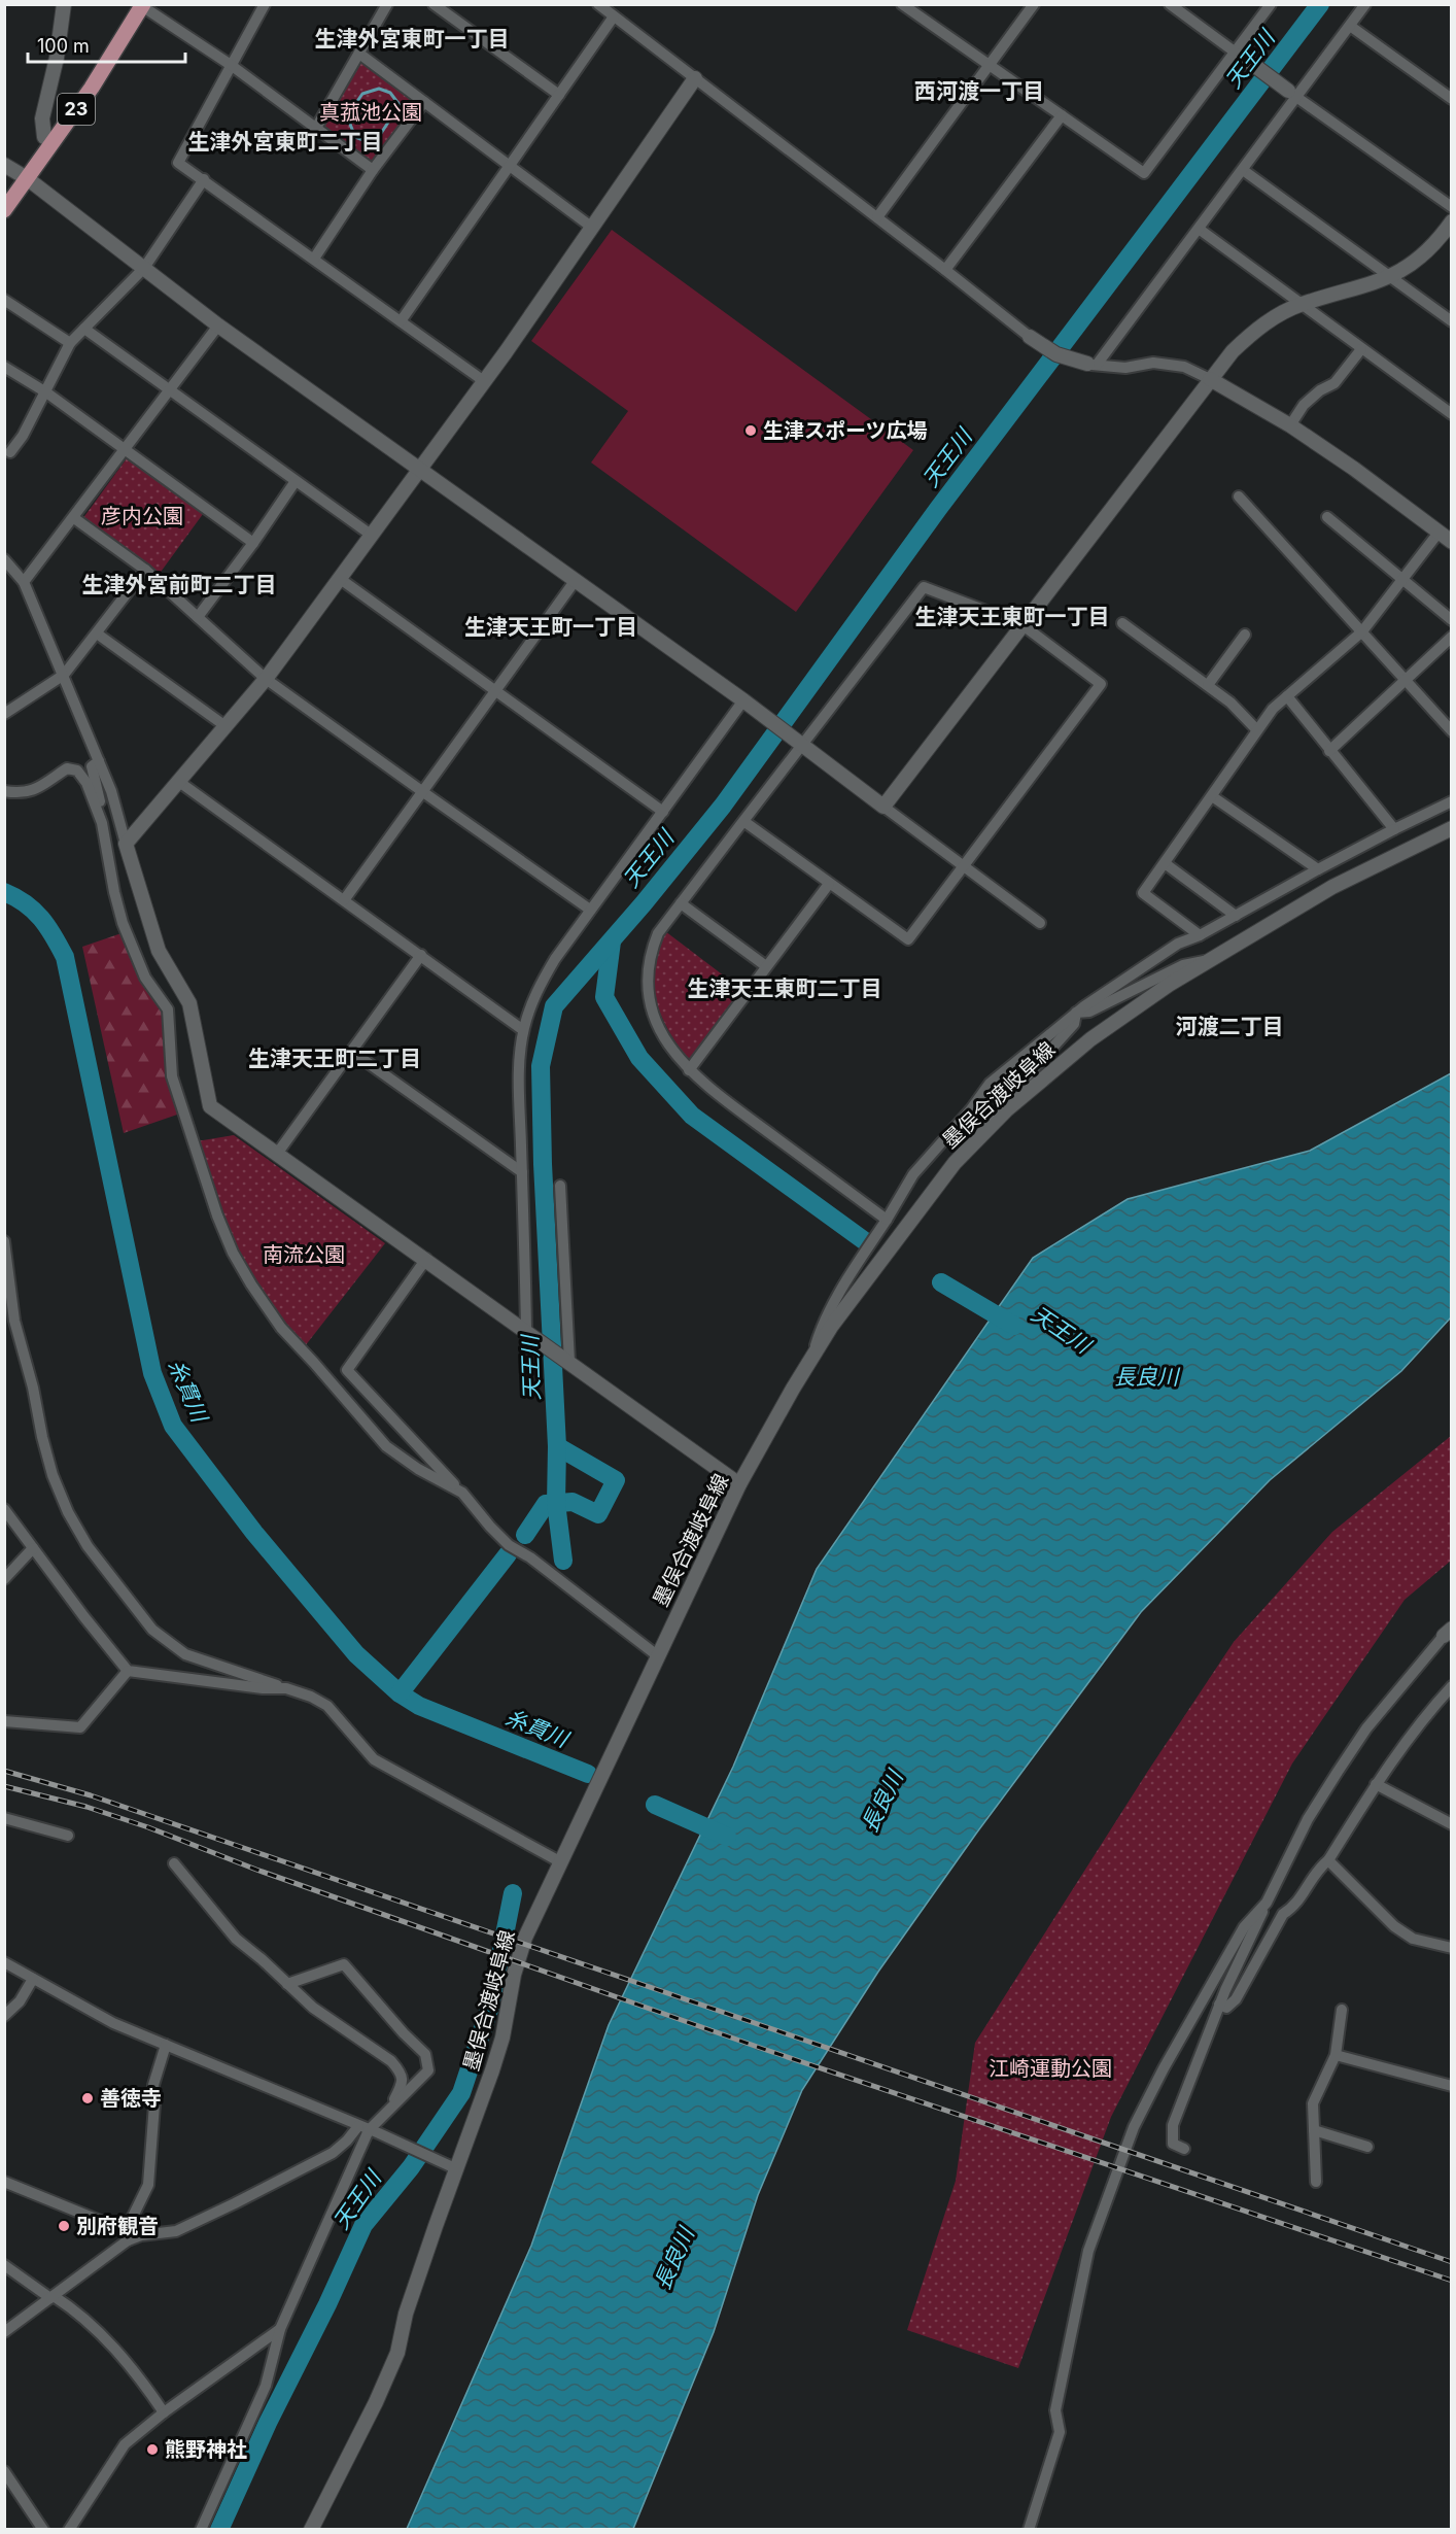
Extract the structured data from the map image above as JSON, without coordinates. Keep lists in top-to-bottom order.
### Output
{
  "streets": {
    "main road": ["23"],
    "street": ["墨俣合渡岐阜線"]
  },
  "districts": [
    "生津外宮東町一丁目",
    "西河渡一丁目",
    "生津外宮東町二丁目",
    "生津外宮前町二丁目",
    "生津天王東町一丁目",
    "生津天王町一丁目",
    "生津天王東町二丁目",
    "河渡二丁目",
    "生津天王町二丁目"
  ],
  "water": ["天王川", "長良川", "糸貫川"],
  "parks": [
    "真菰池公園",
    "彦内公園",
    "南流公園",
    "江崎運動公園"
  ],
  "places": [
    "生津スポーツ広場",
    "善徳寺",
    "別府観音",
    "熊野神社"
  ],
  "scale_bar": "100 m"
}
